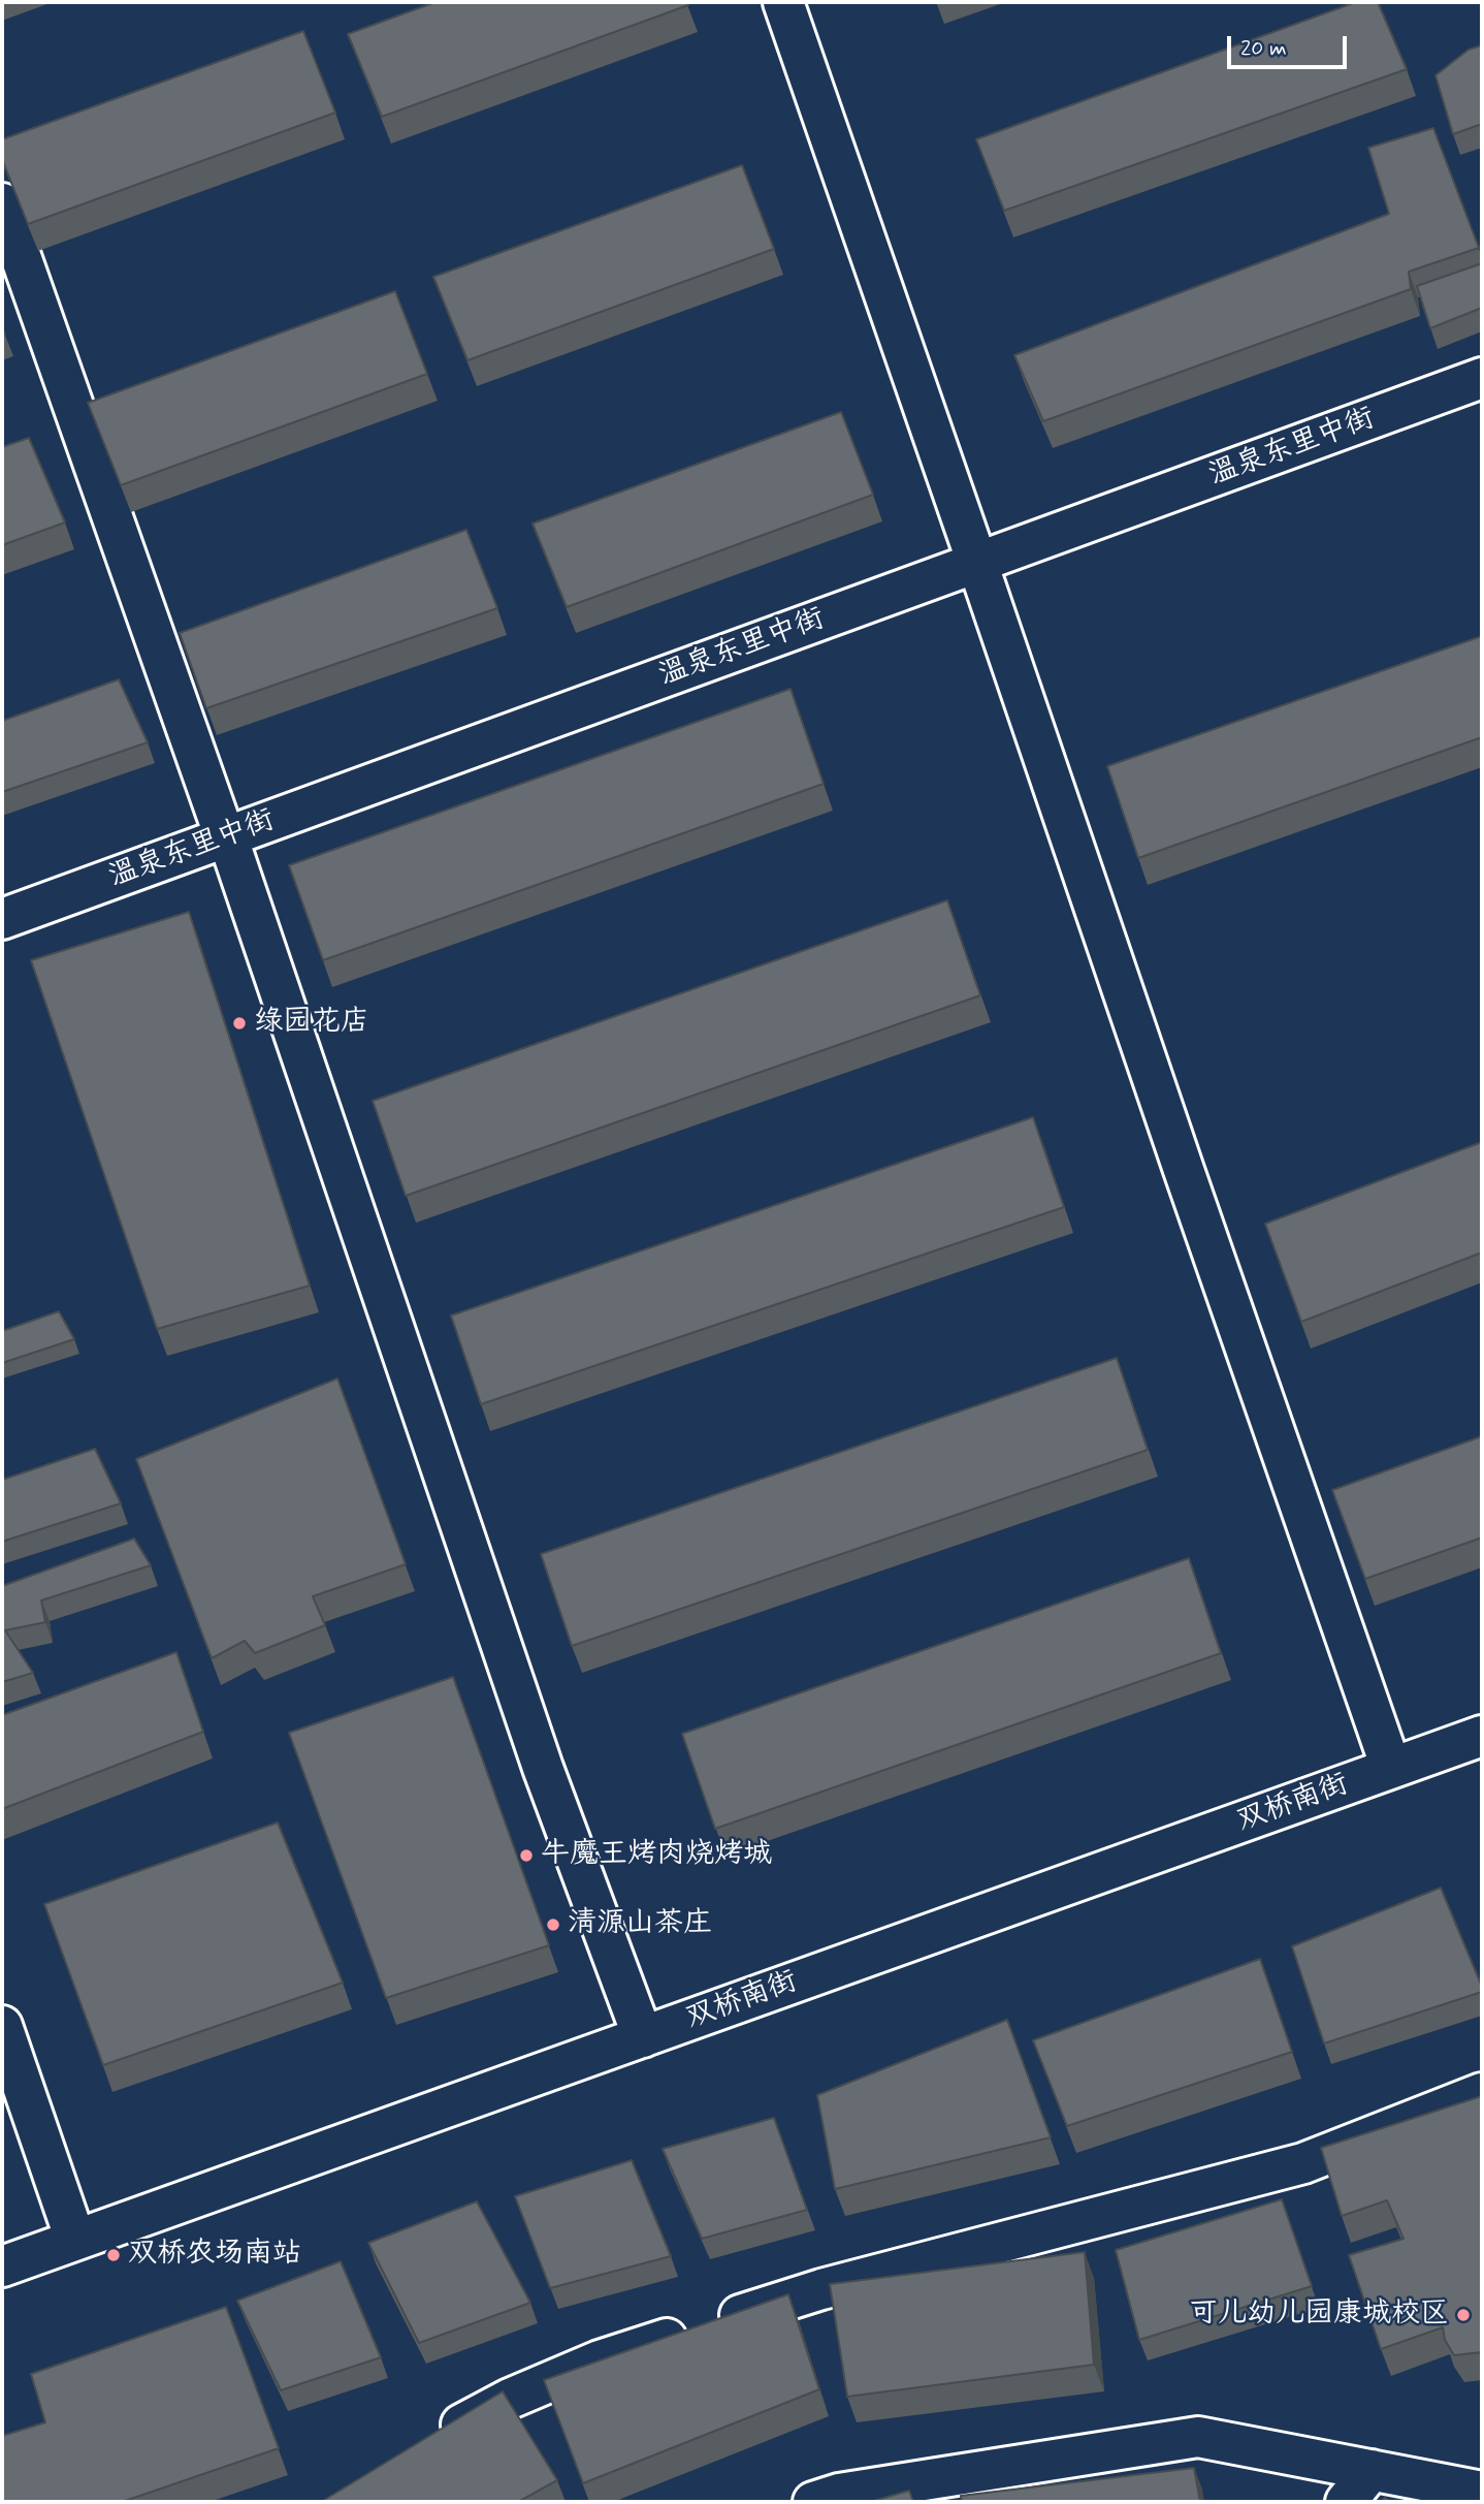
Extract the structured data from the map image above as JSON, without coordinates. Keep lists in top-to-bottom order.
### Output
{
  "streets": {
    "street": ["温泉东里中街", "双桥南街"]
  },
  "places": [
    "绿园花店",
    "牛魔王烤肉烧烤城",
    "清源山茶庄",
    "双桥农场南站",
    "可儿幼儿园康城校区"
  ],
  "scale_bar": "20 m"
}
